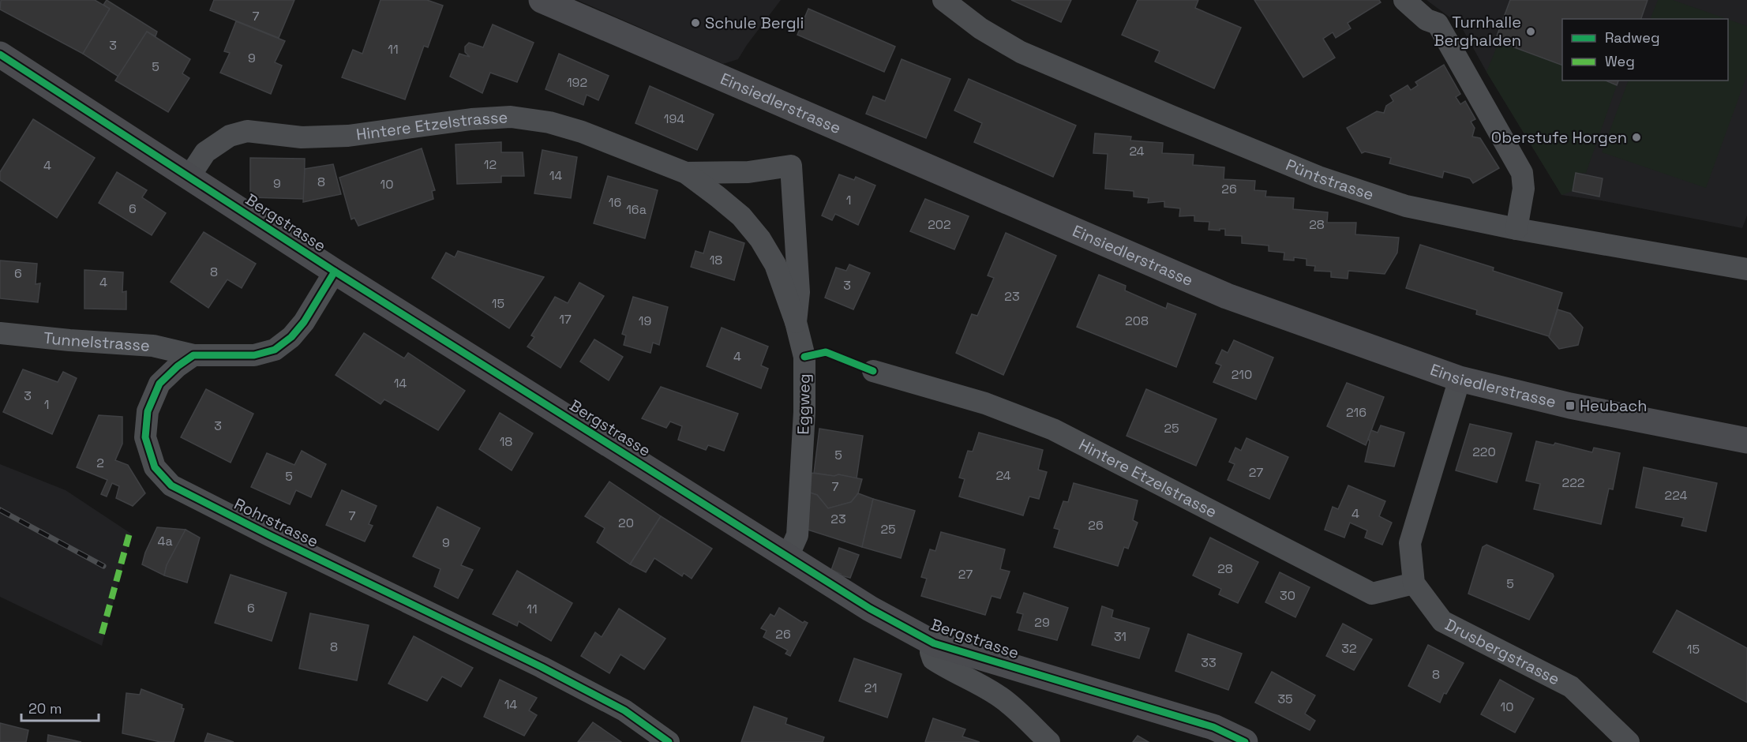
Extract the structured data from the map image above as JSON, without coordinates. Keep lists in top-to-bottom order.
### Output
{
  "streets": {
    "street": [
      "Einsiedlerstrasse",
      "Hintere Etzelstrasse",
      "Püntstrasse",
      "Bergstrasse",
      "Tunnelstrasse",
      "Eggweg",
      "Rohrstrasse",
      "Drusbergstrasse"
    ]
  },
  "crossings": [
    ["Hintere Etzelstrasse", "Bergstrasse"],
    ["Hintere Etzelstrasse", "Eggweg"],
    ["Hintere Etzelstrasse", "Drusbergstrasse"],
    ["Bergstrasse", "Eggweg"],
    ["Tunnelstrasse", "Rohrstrasse"]
  ],
  "places": {
    "other": ["Schule Bergli", "Turnhalle Berghalden", "Oberstufe Horgen"],
    "transit": ["Heubach"]
  },
  "house_numbers": [
    "7",
    "3",
    "11",
    "9",
    "5",
    "192",
    "194",
    "24",
    "12",
    "4",
    "14",
    "8",
    "9",
    "10",
    "26",
    "1",
    "16",
    "6",
    "16a",
    "202",
    "28",
    "18",
    "8",
    "6",
    "4",
    "3",
    "23",
    "15",
    "17",
    "19",
    "208",
    "4",
    "210",
    "14",
    "3",
    "1",
    "216",
    "3",
    "25",
    "18",
    "220",
    "5",
    "2",
    "27",
    "24",
    "5",
    "222",
    "7",
    "224",
    "4",
    "7",
    "23",
    "20",
    "26",
    "25",
    "4a",
    "9",
    "28",
    "27",
    "5",
    "30",
    "6",
    "11",
    "29",
    "26",
    "31",
    "8",
    "32",
    "15",
    "33",
    "8",
    "21",
    "35",
    "14",
    "10"
  ],
  "legend": ["Radweg", "Weg"],
  "scale_bar": "20 m"
}
